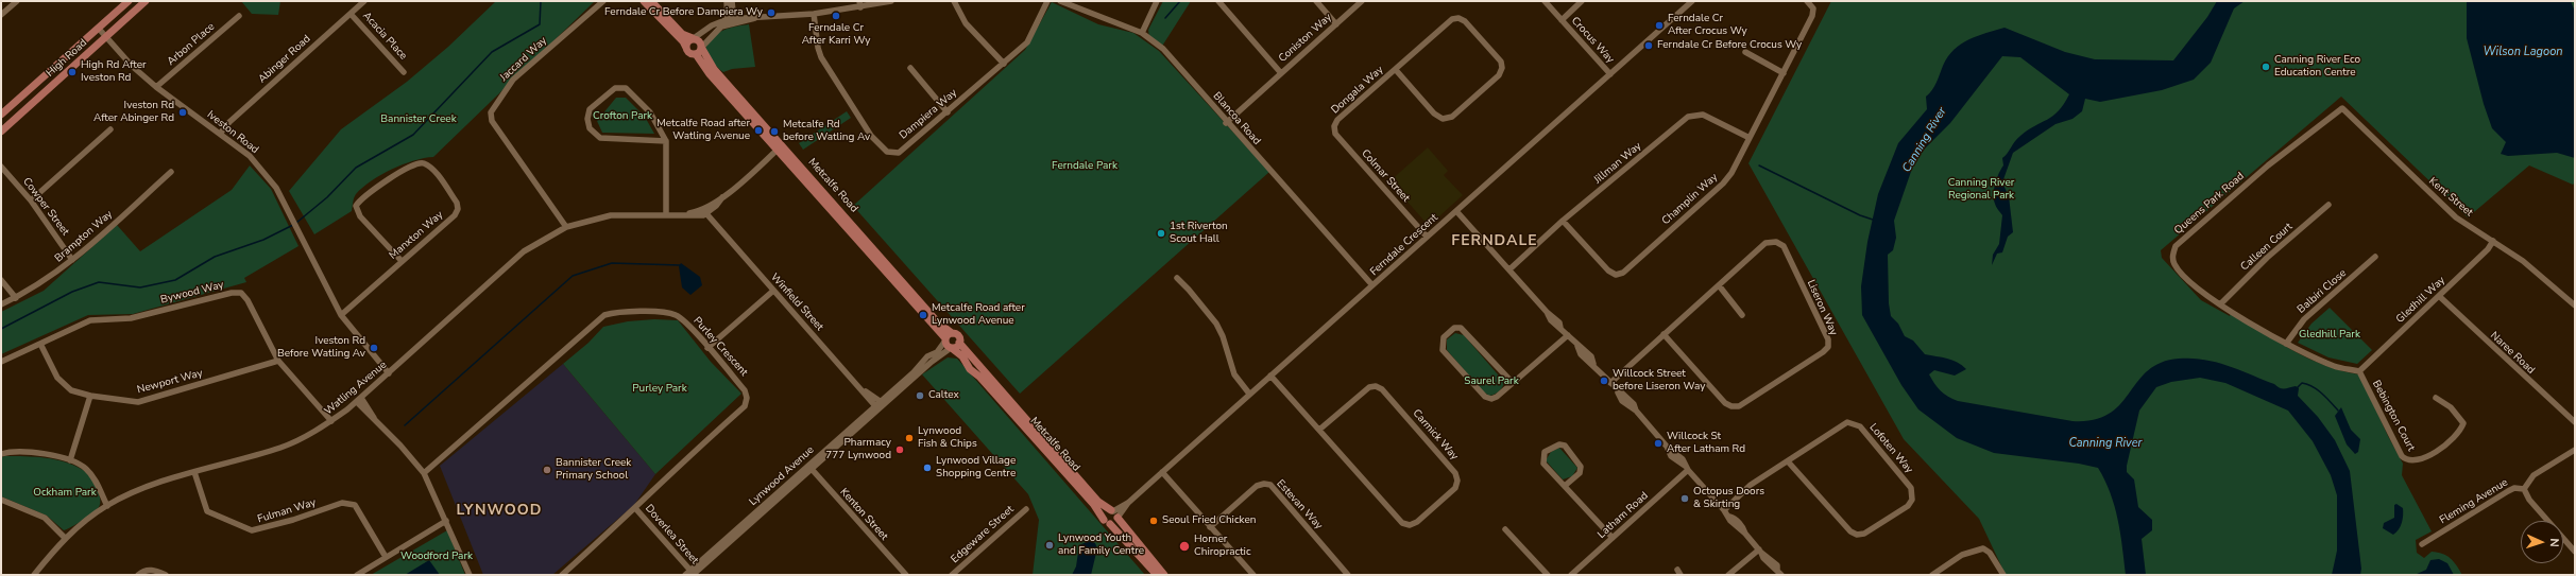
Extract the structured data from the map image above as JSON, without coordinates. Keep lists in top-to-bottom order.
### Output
{
  "streets": {
    "main road": ["High Road", "Metcalfe Road"],
    "street": [
      "Acacia Place",
      "Coniston Way",
      "Crocus Way",
      "Arbon Place",
      "Abinger Road",
      "Jaccard Way",
      "Dongala Way",
      "Dampiera Way",
      "Blancoa Road",
      "Iveston Road",
      "Jillman Way",
      "Colmar Street",
      "Kent Street",
      "Champlin Way",
      "Queens Park Road",
      "Cowper Street",
      "Manxton Way",
      "Brampton Way",
      "Ferndale Crescent",
      "Calleen Court",
      "Balbiri Close",
      "Bywood Way",
      "Gledhill Way",
      "Winfield Street",
      "Liseron Way",
      "Purley Crescent",
      "Naree Road",
      "Newport Way",
      "Watling Avenue",
      "Bebington Court",
      "Carmick Way",
      "Lofoten Way",
      "Lynwood Avenue",
      "Fleming Avenue",
      "Estevan Way",
      "Fulman Way",
      "Kenton Street",
      "Latham Road",
      "Doverlea Street",
      "Edgeware Street"
    ]
  },
  "crossings": [
    ["Acacia Place", "Abinger Road"],
    ["Coniston Way", "Blancoa Road"],
    ["Crocus Way", "Ferndale Crescent"],
    ["Arbon Place", "Iveston Road"],
    ["High Road", "Iveston Road"],
    ["Abinger Road", "Iveston Road"],
    ["Jaccard Way", "Watling Avenue"],
    ["Dongala Way", "Colmar Street"],
    ["Blancoa Road", "Ferndale Crescent"],
    ["Iveston Road", "Manxton Way"],
    ["Iveston Road", "Watling Avenue"],
    ["Jillman Way", "Champlin Way"],
    ["Colmar Street", "Ferndale Crescent"],
    ["Metcalfe Road", "Ferndale Crescent"],
    ["Metcalfe Road", "Lynwood Avenue"],
    ["Kent Street", "Queens Park Road"],
    ["Kent Street", "Gledhill Way"],
    ["Queens Park Road", "Calleen Court"],
    ["Queens Park Road", "Balbiri Close"],
    ["Queens Park Road", "Gledhill Way"],
    ["Queens Park Road", "Bebington Court"],
    ["Cowper Street", "Brampton Way"],
    ["Ferndale Crescent", "Carmick Way"],
    ["Bywood Way", "Newport Way"],
    ["Bywood Way", "Watling Avenue"],
    ["Gledhill Way", "Naree Road"],
    ["Gledhill Way", "Bebington Court"],
    ["Winfield Street", "Watling Avenue"],
    ["Winfield Street", "Lynwood Avenue"],
    ["Purley Crescent", "Doverlea Street"],
    ["Watling Avenue", "Fulman Way"],
    ["Lynwood Avenue", "Kenton Street"],
    ["Lynwood Avenue", "Doverlea Street"]
  ],
  "districts": ["FERNDALE", "LYNWOOD"],
  "water": ["Wilson Lagoon", "Canning River"],
  "parks": [
    "Crofton Park",
    "Bannister Creek",
    "Ferndale Park",
    "Canning River Regional Park",
    "Gledhill Park",
    "Saurel Park",
    "Purley Park",
    "Ockham Park",
    "Woodford Park"
  ],
  "places": [
    "Ferndale Cr Before Dampiera Wy",
    "Ferndale Cr After Karri Wy",
    "Ferndale Cr After Crocus Wy",
    "Ferndale Cr Before Crocus Wy",
    "Canning River Eco Education Centre",
    "High Rd After Iveston Rd",
    "Iveston Rd After Abinger Rd",
    "Metcalfe Road after Watling Avenue",
    "Metcalfe Rd before Watling Av",
    "1st Riverton Scout Hall",
    "Metcalfe Road after Lynwood Avenue",
    "Iveston Rd Before Watling Av",
    "Willcock Street before Liseron Way",
    "Caltex",
    "Lynwood Fish & Chips",
    "Willcock St After Latham Rd",
    "Pharmacy 777 Lynwood",
    "Lynwood Village Shopping Centre",
    "Bannister Creek Primary School",
    "Octopus Doors & Skirting",
    "Seoul Fried Chicken",
    "Lynwood Youth and Family Centre",
    "Horner Chiropractic"
  ],
  "north": "right"
}
